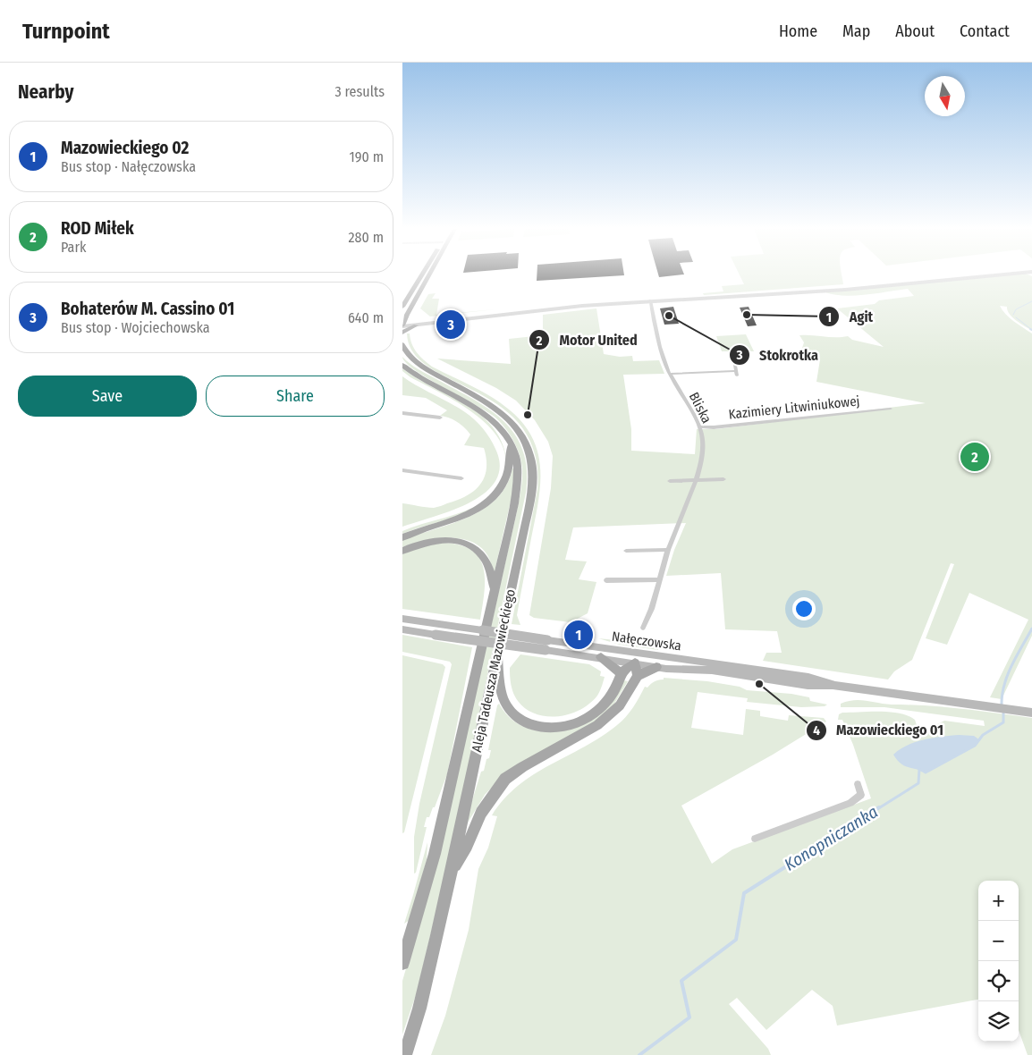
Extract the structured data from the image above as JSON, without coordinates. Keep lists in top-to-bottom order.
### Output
{
  "streets": {
    "main road": ["Nałęczowska", "Aleja Tadeusza Mazowieckiego"],
    "street": ["Bliska", "Kazimiery Litwiniukowej"]
  },
  "crossings": [
    ["Bliska", "Kazimiery Litwiniukowej"]
  ],
  "water": ["Konopniczanka"],
  "places": [
    "Agit",
    "Stokrotka",
    "Motor United",
    "Mazowieckiego 01"
  ],
  "north": "bottom",
  "page": {
    "header": "Turnpoint",
    "nav": [
      "Home",
      "Map",
      "About",
      "Contact"
    ],
    "heading": ["Nearby", "3 results"],
    "list": [
      {
        "mark": "1",
        "name": "Mazowieckiego 02",
        "note": "Bus stop · Nałęczowska",
        "value": "190 m"
      },
      {
        "mark": "2",
        "name": "ROD Miłek",
        "note": "Park",
        "value": "280 m"
      },
      {
        "mark": "3",
        "name": "Bohaterów M. Cassino 01",
        "note": "Bus stop · Wojciechowska",
        "value": "640 m"
      }
    ],
    "pins": ["3", "2", "1"],
    "buttons": ["Save", "Share"],
    "map_buttons": ["+", "−"]
  }
}
